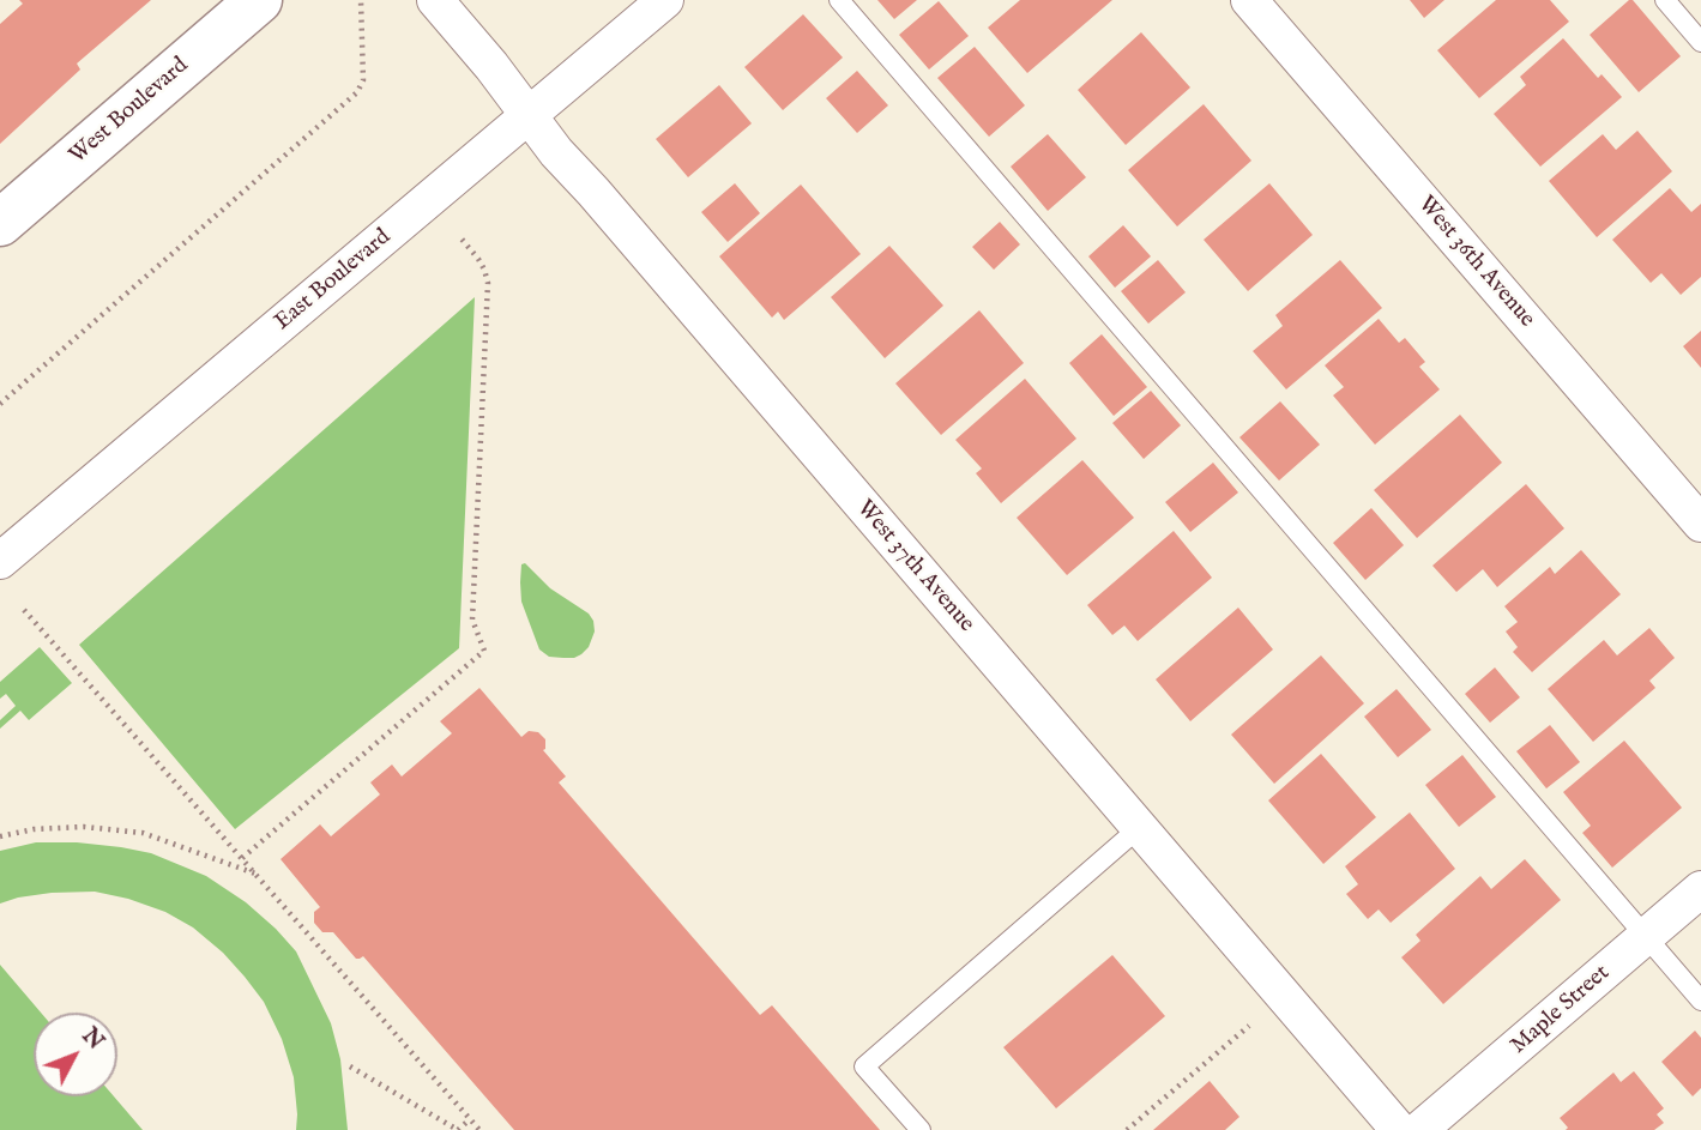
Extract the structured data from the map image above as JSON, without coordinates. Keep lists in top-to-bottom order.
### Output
{
  "streets": {
    "main road": ["West Boulevard"],
    "street": [
      "West 36th Avenue",
      "East Boulevard",
      "West 37th Avenue",
      "Maple Street"
    ]
  },
  "crossings": [
    ["East Boulevard", "West 37th Avenue"]
  ],
  "north": "top right"
}
